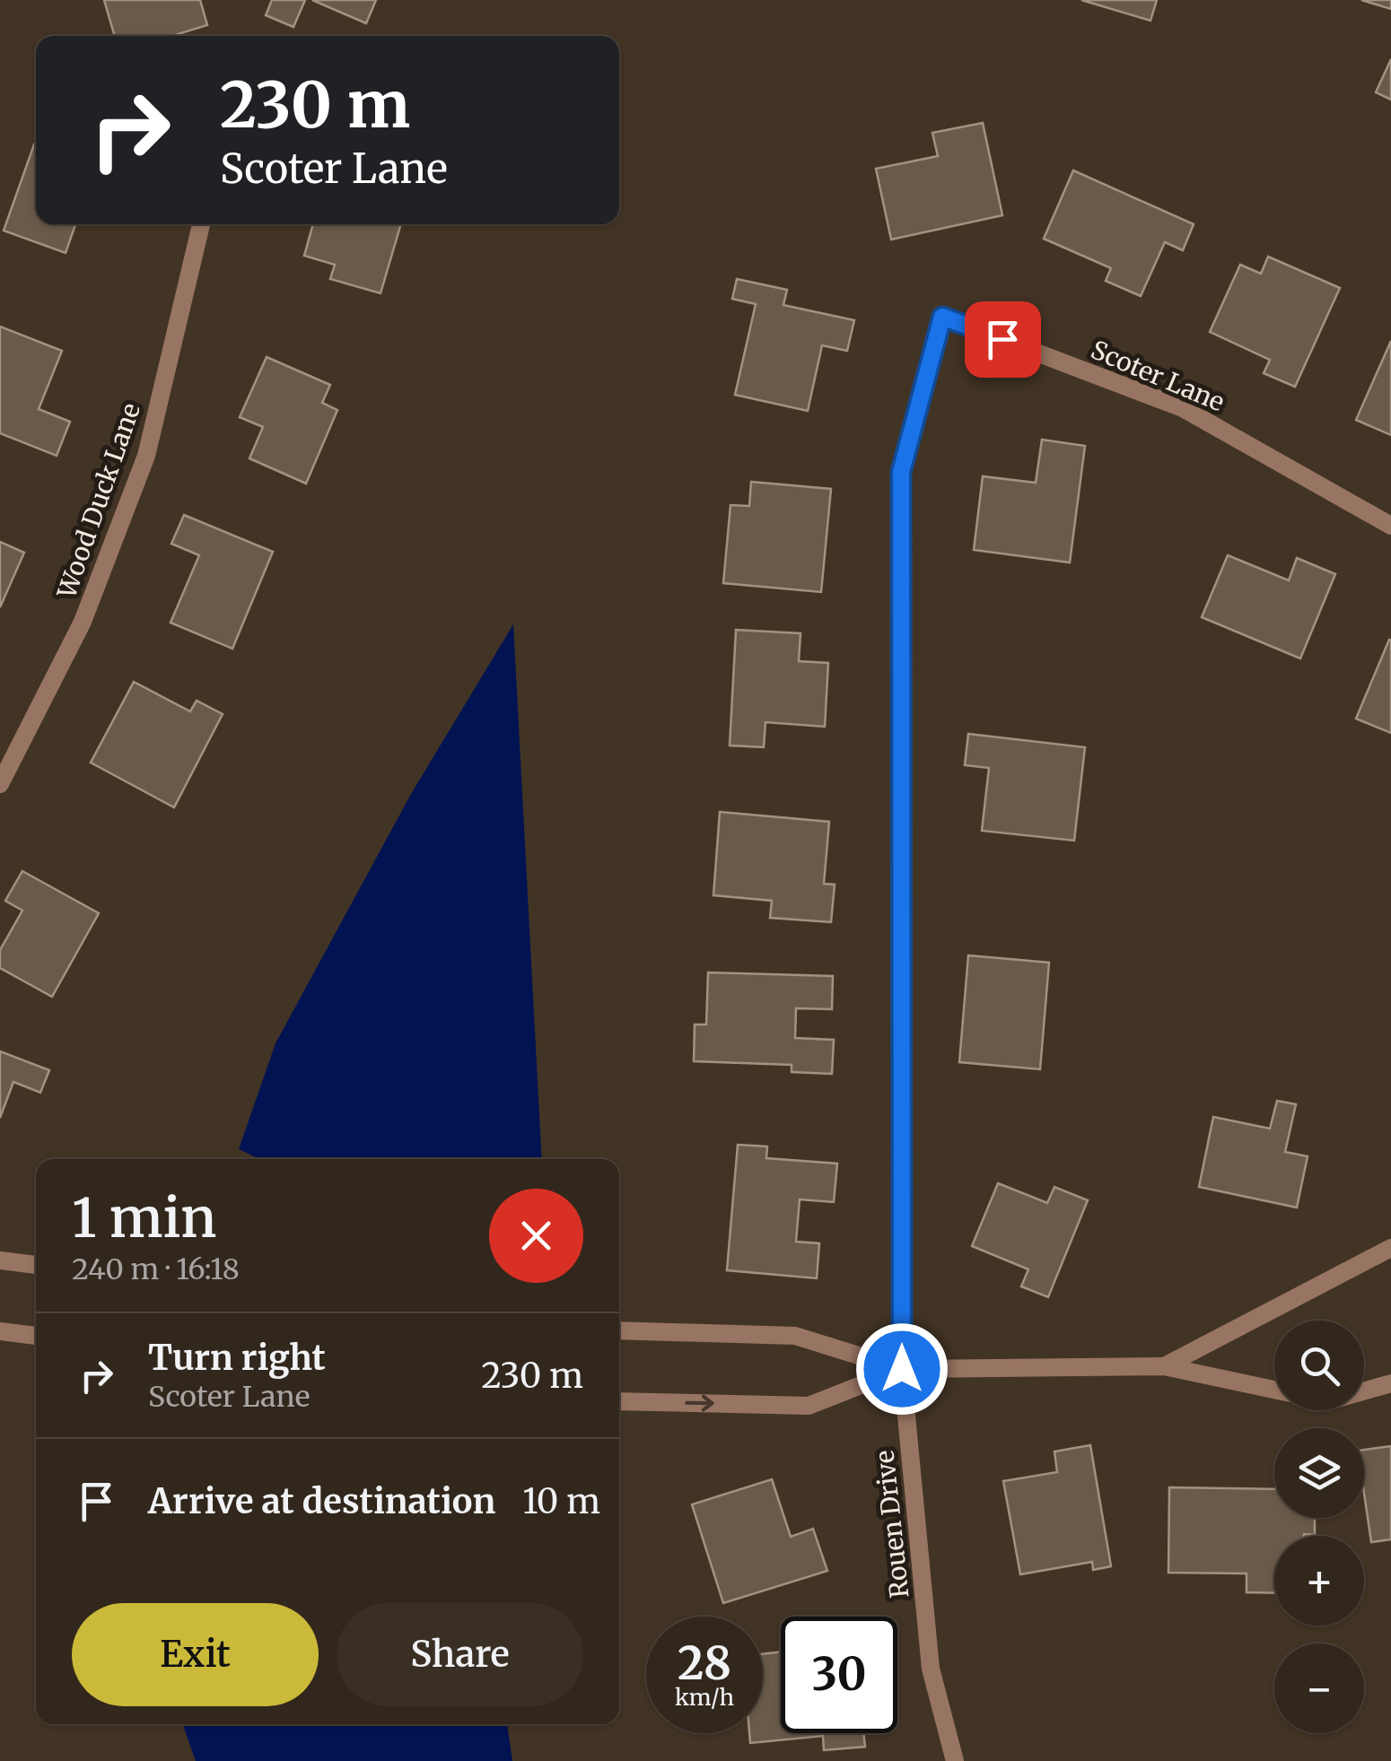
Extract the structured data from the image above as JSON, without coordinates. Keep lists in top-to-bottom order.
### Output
{
  "streets": {
    "street": ["Scoter Lane", "Wood Duck Lane", "Rouen Drive"]
  },
  "crossings": [
    ["Scoter Lane", "Rouen Drive"]
  ],
  "page": {
    "turn": ["230 m", "Scoter Lane"],
    "heading": ["1 min", "240 m · 16:18"],
    "list": [
      {
        "name": "Turn right",
        "note": "Scoter Lane",
        "value": "230 m"
      },
      {
        "name": "Arrive at destination",
        "value": "10 m"
      }
    ],
    "map_buttons": ["+", "−"],
    "buttons": ["Exit", "Share"],
    "speed": "28 km/h",
    "limit": "30"
  }
}
